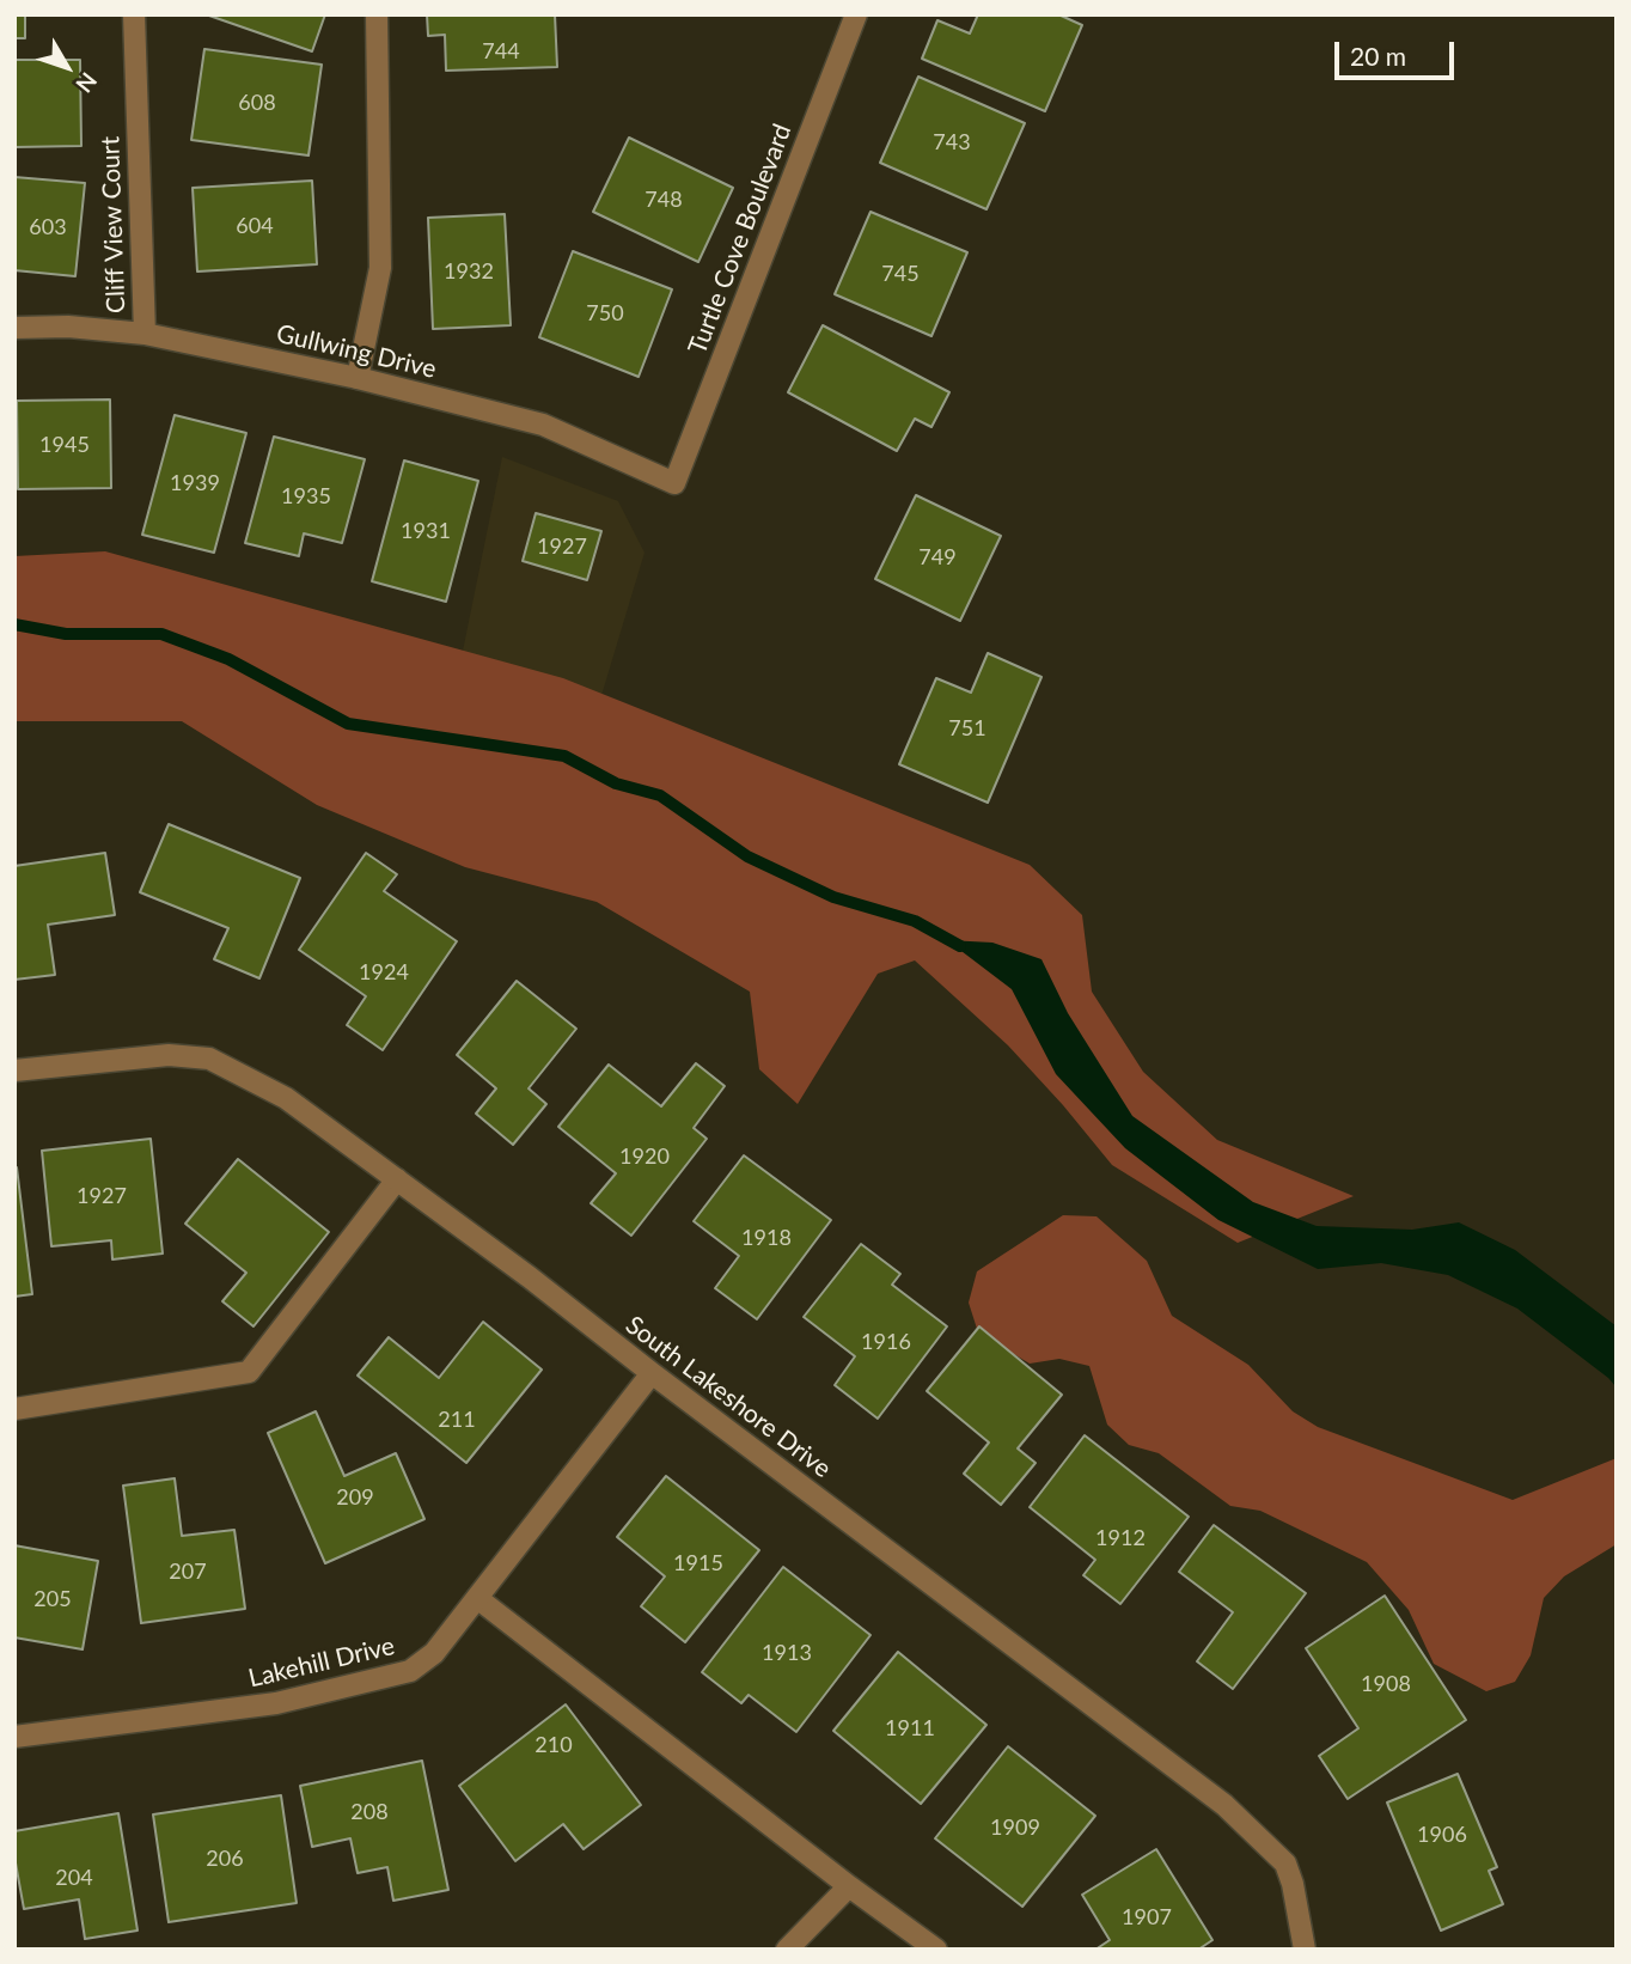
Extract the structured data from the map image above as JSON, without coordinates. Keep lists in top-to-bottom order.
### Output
{
  "streets": {
    "street": [
      "Cliff View Court",
      "Turtle Cove Boulevard",
      "Gullwing Drive",
      "South Lakeshore Drive",
      "Lakehill Drive"
    ]
  },
  "crossings": [
    ["Cliff View Court", "Gullwing Drive"],
    ["Turtle Cove Boulevard", "Gullwing Drive"],
    ["South Lakeshore Drive", "Lakehill Drive"]
  ],
  "house_numbers": [
    "744",
    "608",
    "743",
    "748",
    "604",
    "603",
    "1932",
    "745",
    "750",
    "1945",
    "1939",
    "1935",
    "1931",
    "1927",
    "749",
    "751",
    "1924",
    "1920",
    "1927",
    "1918",
    "1916",
    "211",
    "209",
    "1912",
    "1915",
    "207",
    "205",
    "1913",
    "1908",
    "1911",
    "210",
    "208",
    "1909",
    "1906",
    "206",
    "204",
    "1907"
  ],
  "scale_bar": "20 m",
  "north": "bottom right"
}
